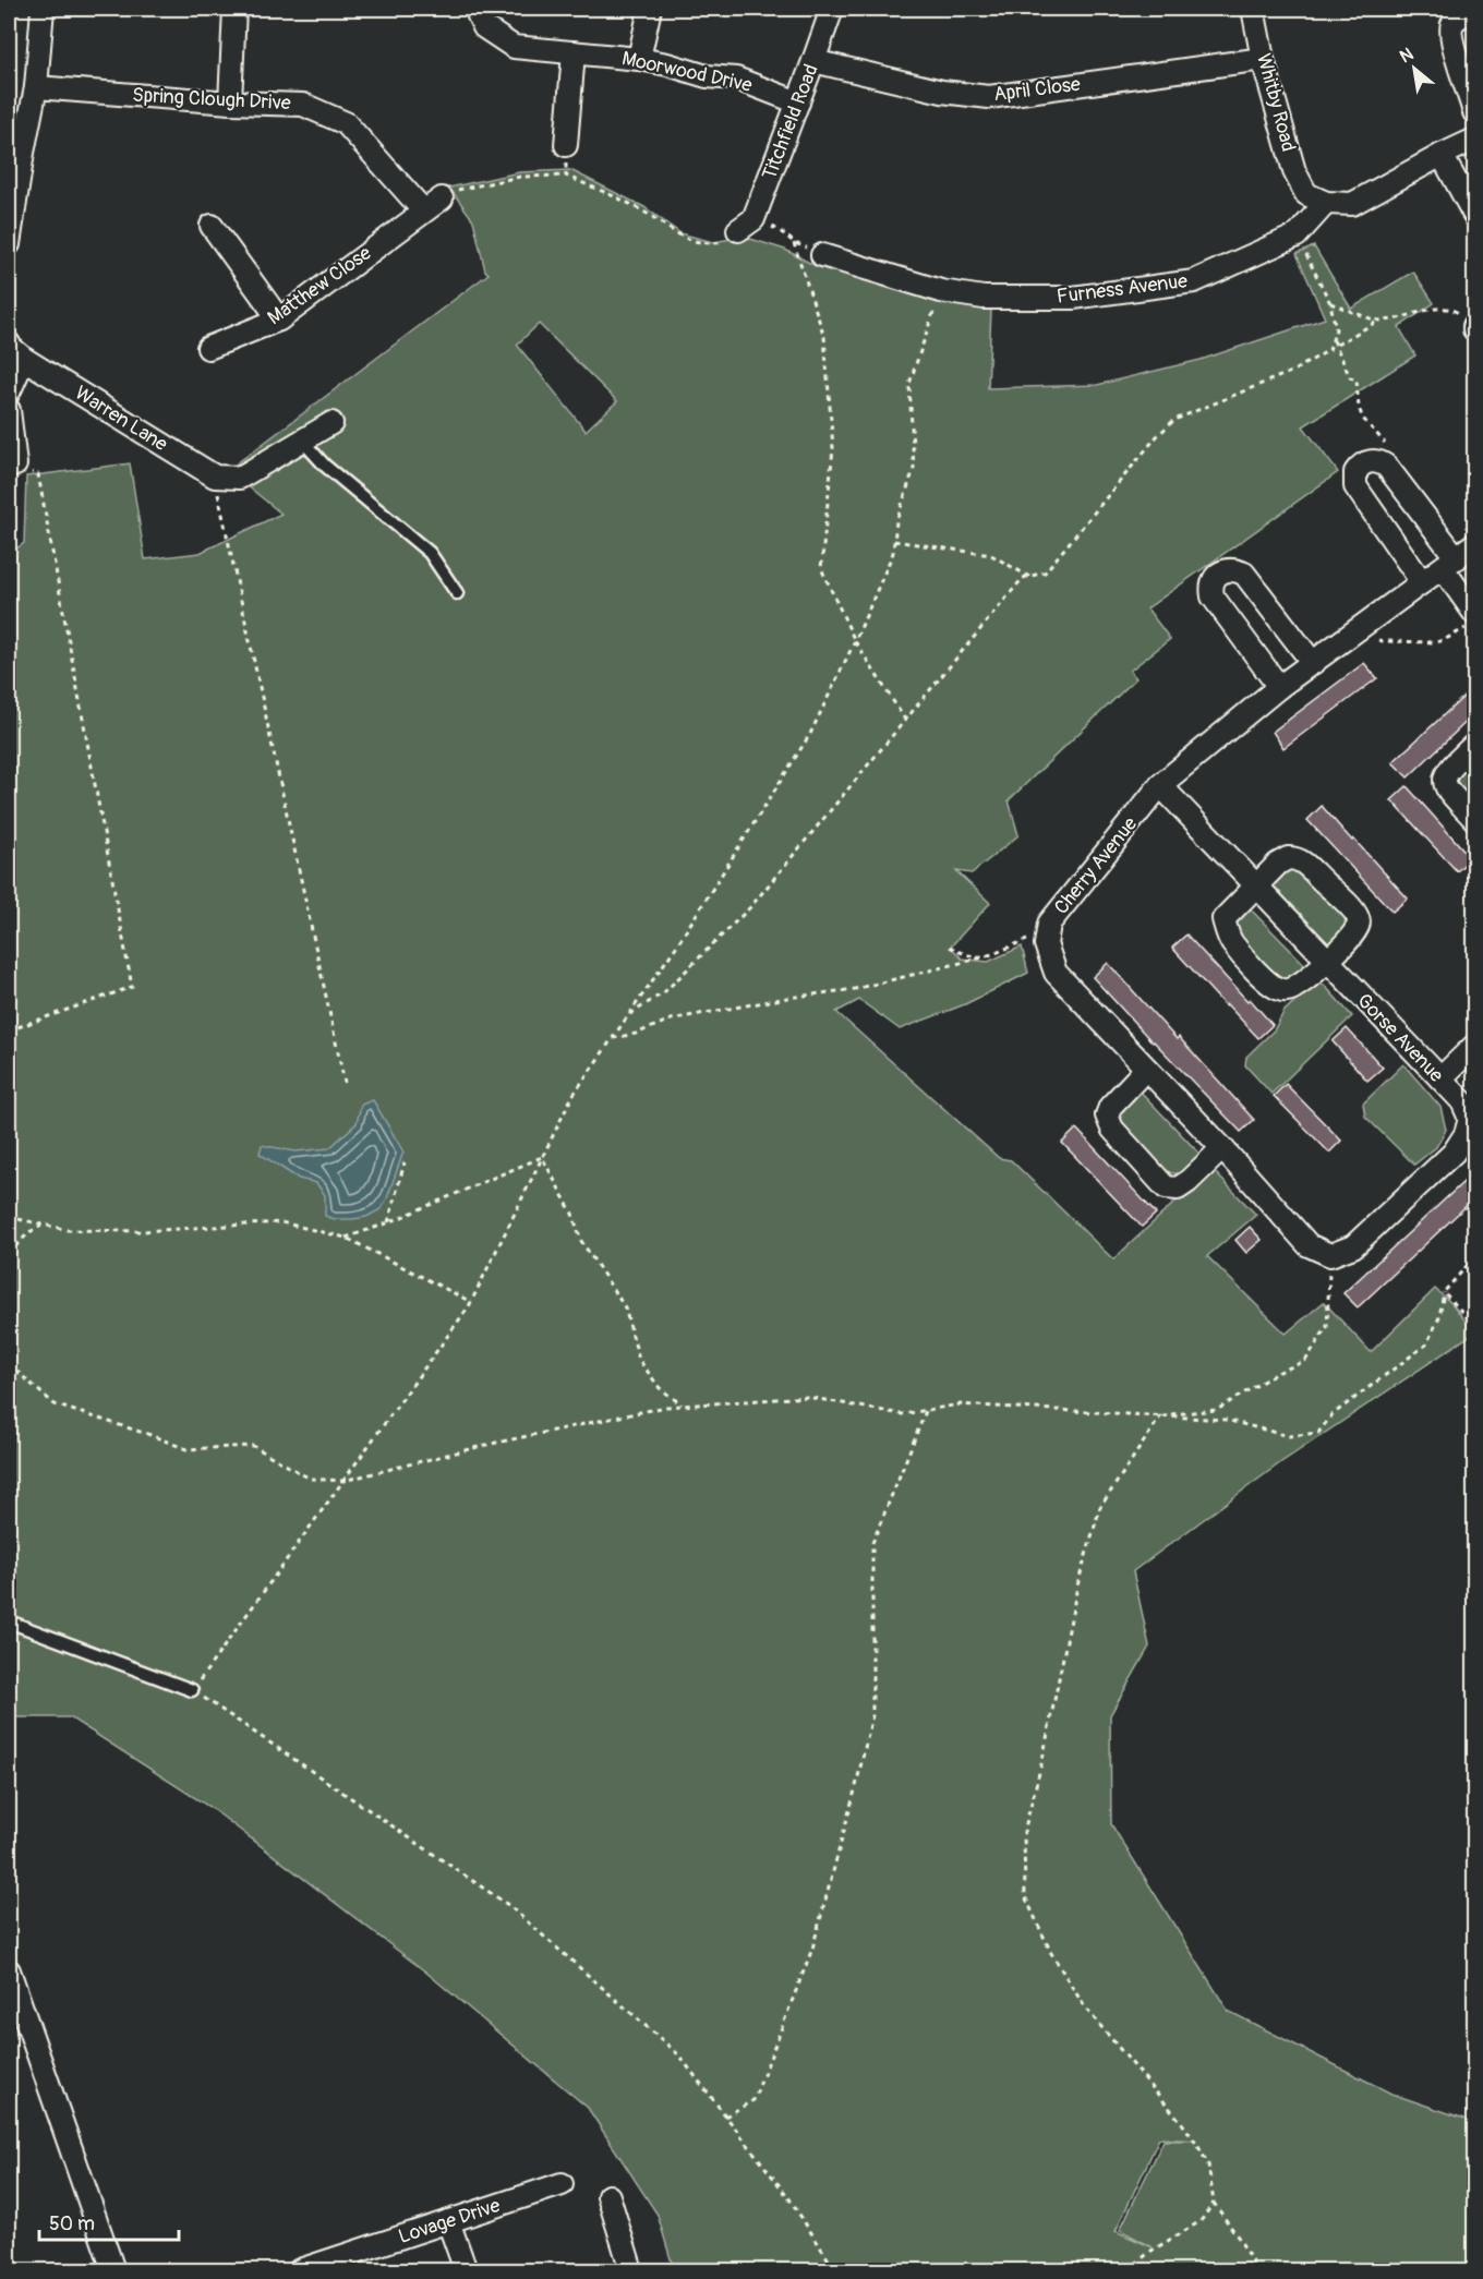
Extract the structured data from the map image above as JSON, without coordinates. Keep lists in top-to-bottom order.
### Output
{
  "streets": {
    "street": [
      "Moorwood Drive",
      "April Close",
      "Spring Clough Drive",
      "Whitby Road",
      "Titchfield Road",
      "Matthew Close",
      "Furness Avenue",
      "Warren Lane",
      "Cherry Avenue",
      "Gorse Avenue",
      "Lovage Drive"
    ]
  },
  "crossings": [
    ["Moorwood Drive", "Titchfield Road"],
    ["April Close", "Whitby Road"],
    ["April Close", "Titchfield Road"],
    ["Spring Clough Drive", "Matthew Close"],
    ["Whitby Road", "Furness Avenue"],
    ["Cherry Avenue", "Gorse Avenue"]
  ],
  "scale_bar": "50 m",
  "north": "top left"
}
